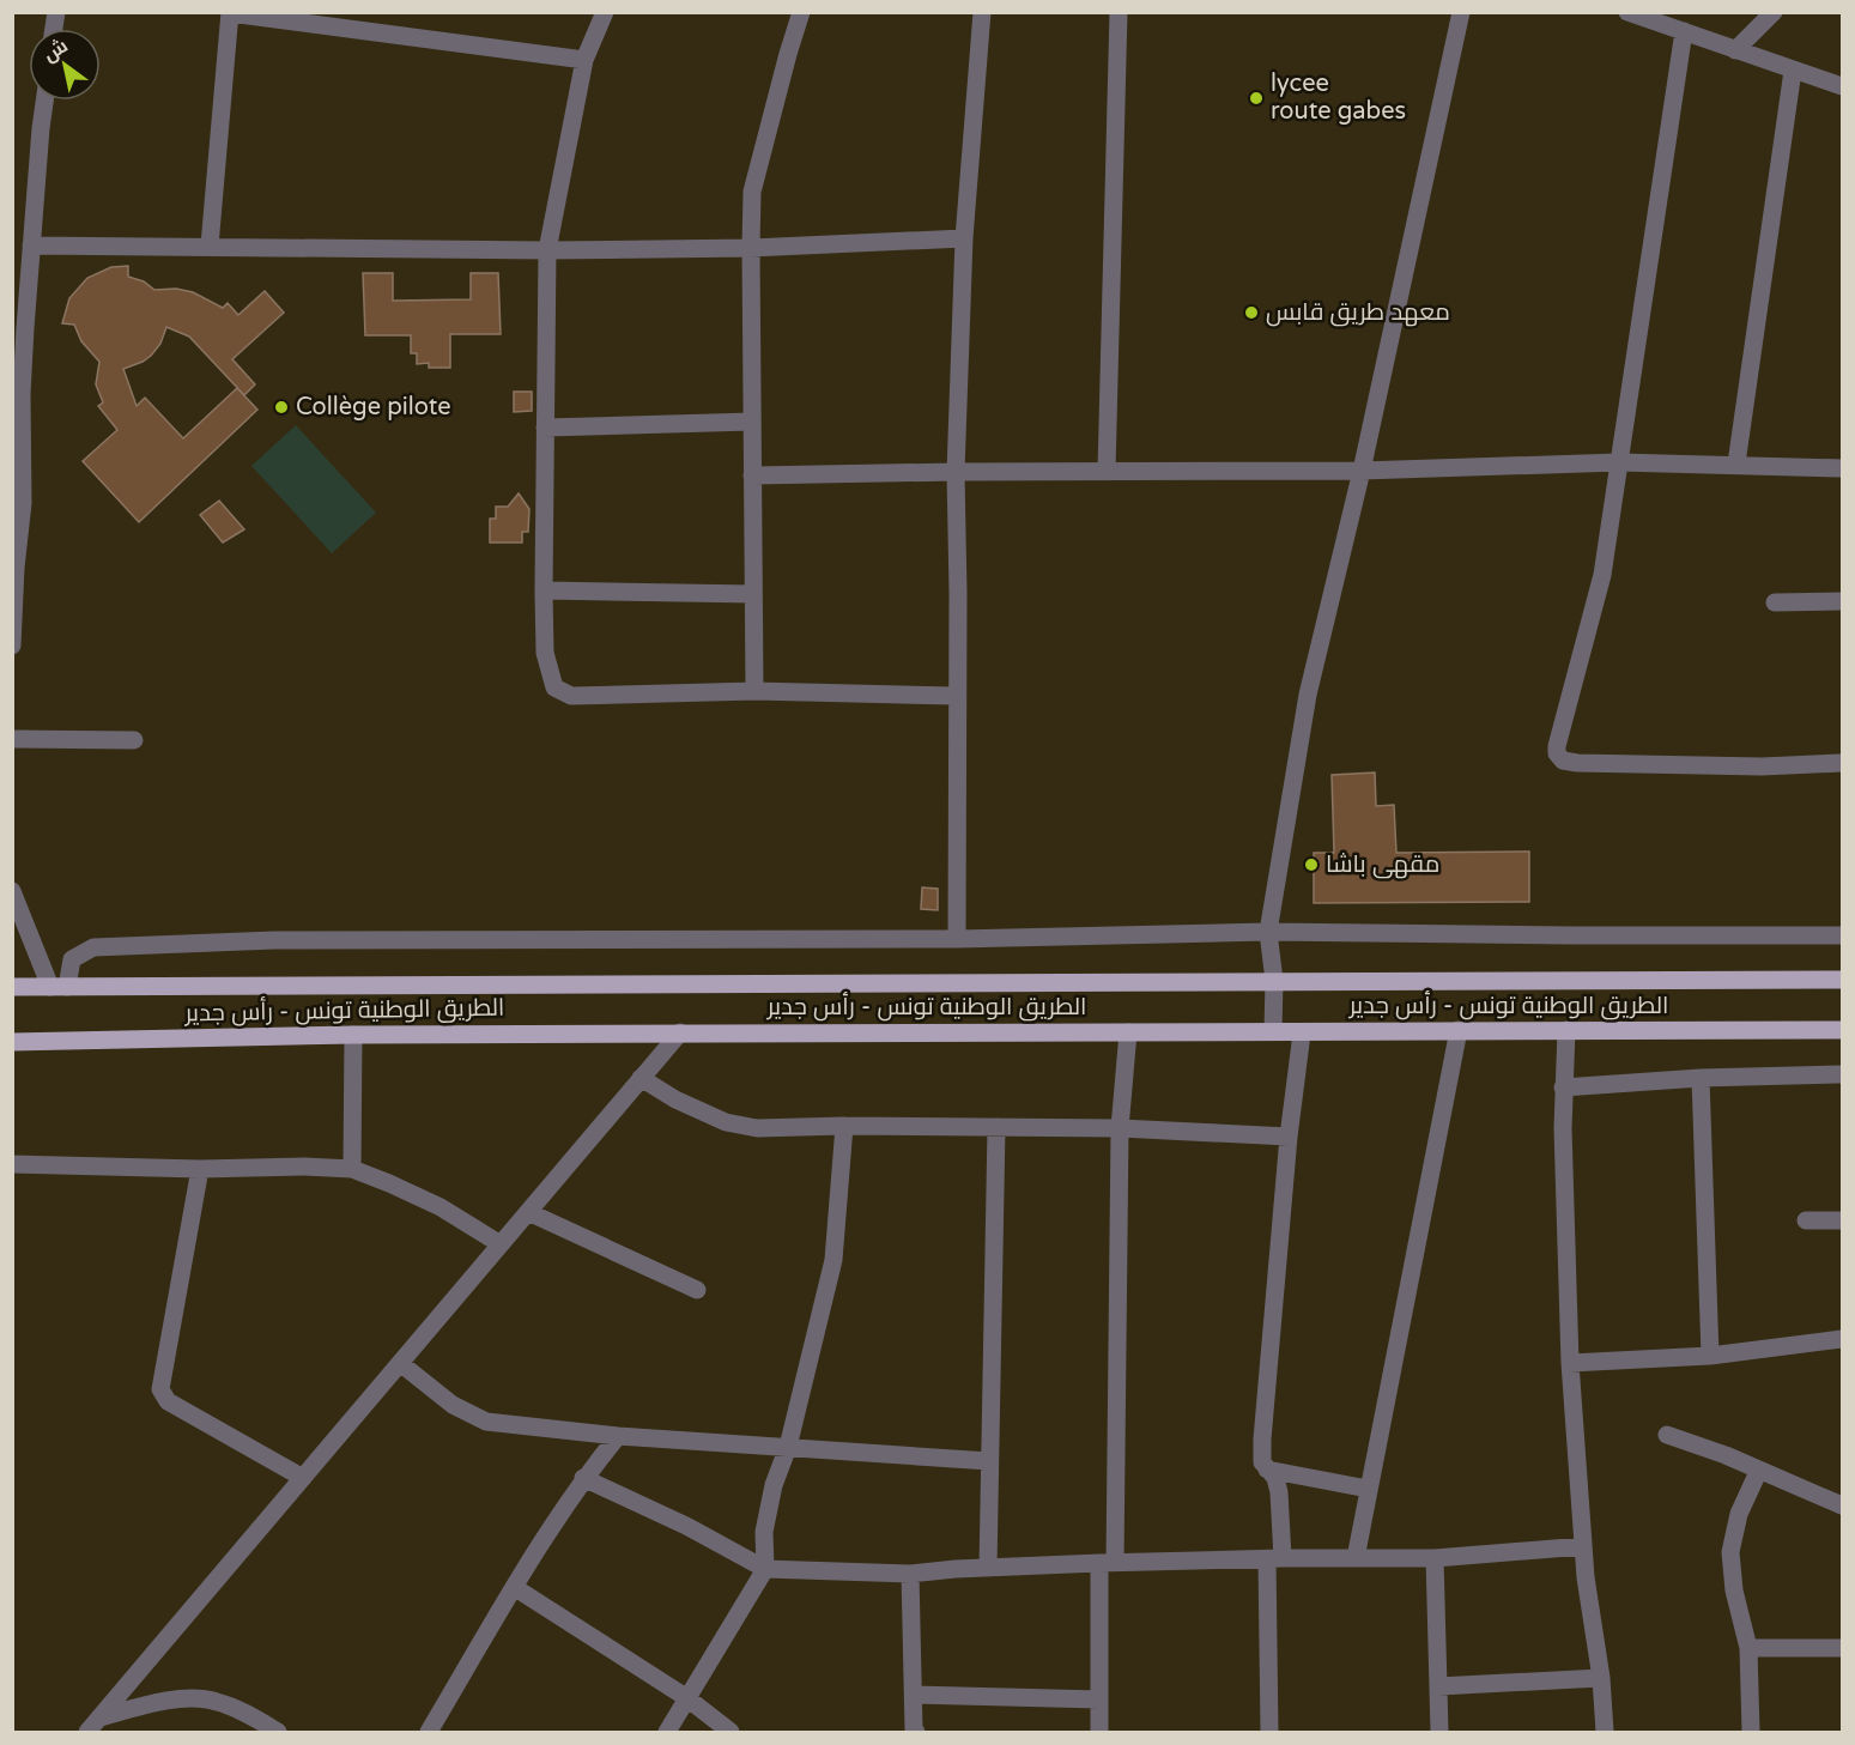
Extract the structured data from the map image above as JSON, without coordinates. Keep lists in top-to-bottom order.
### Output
{
  "streets": {
    "main road": ["الطريق الوطنية تونس - رأس جدير"]
  },
  "places": [
    "lycee route gabes",
    "معهد طريق قابس",
    "Collège pilote",
    "مقهى باشا"
  ],
  "north": "top left"
}
